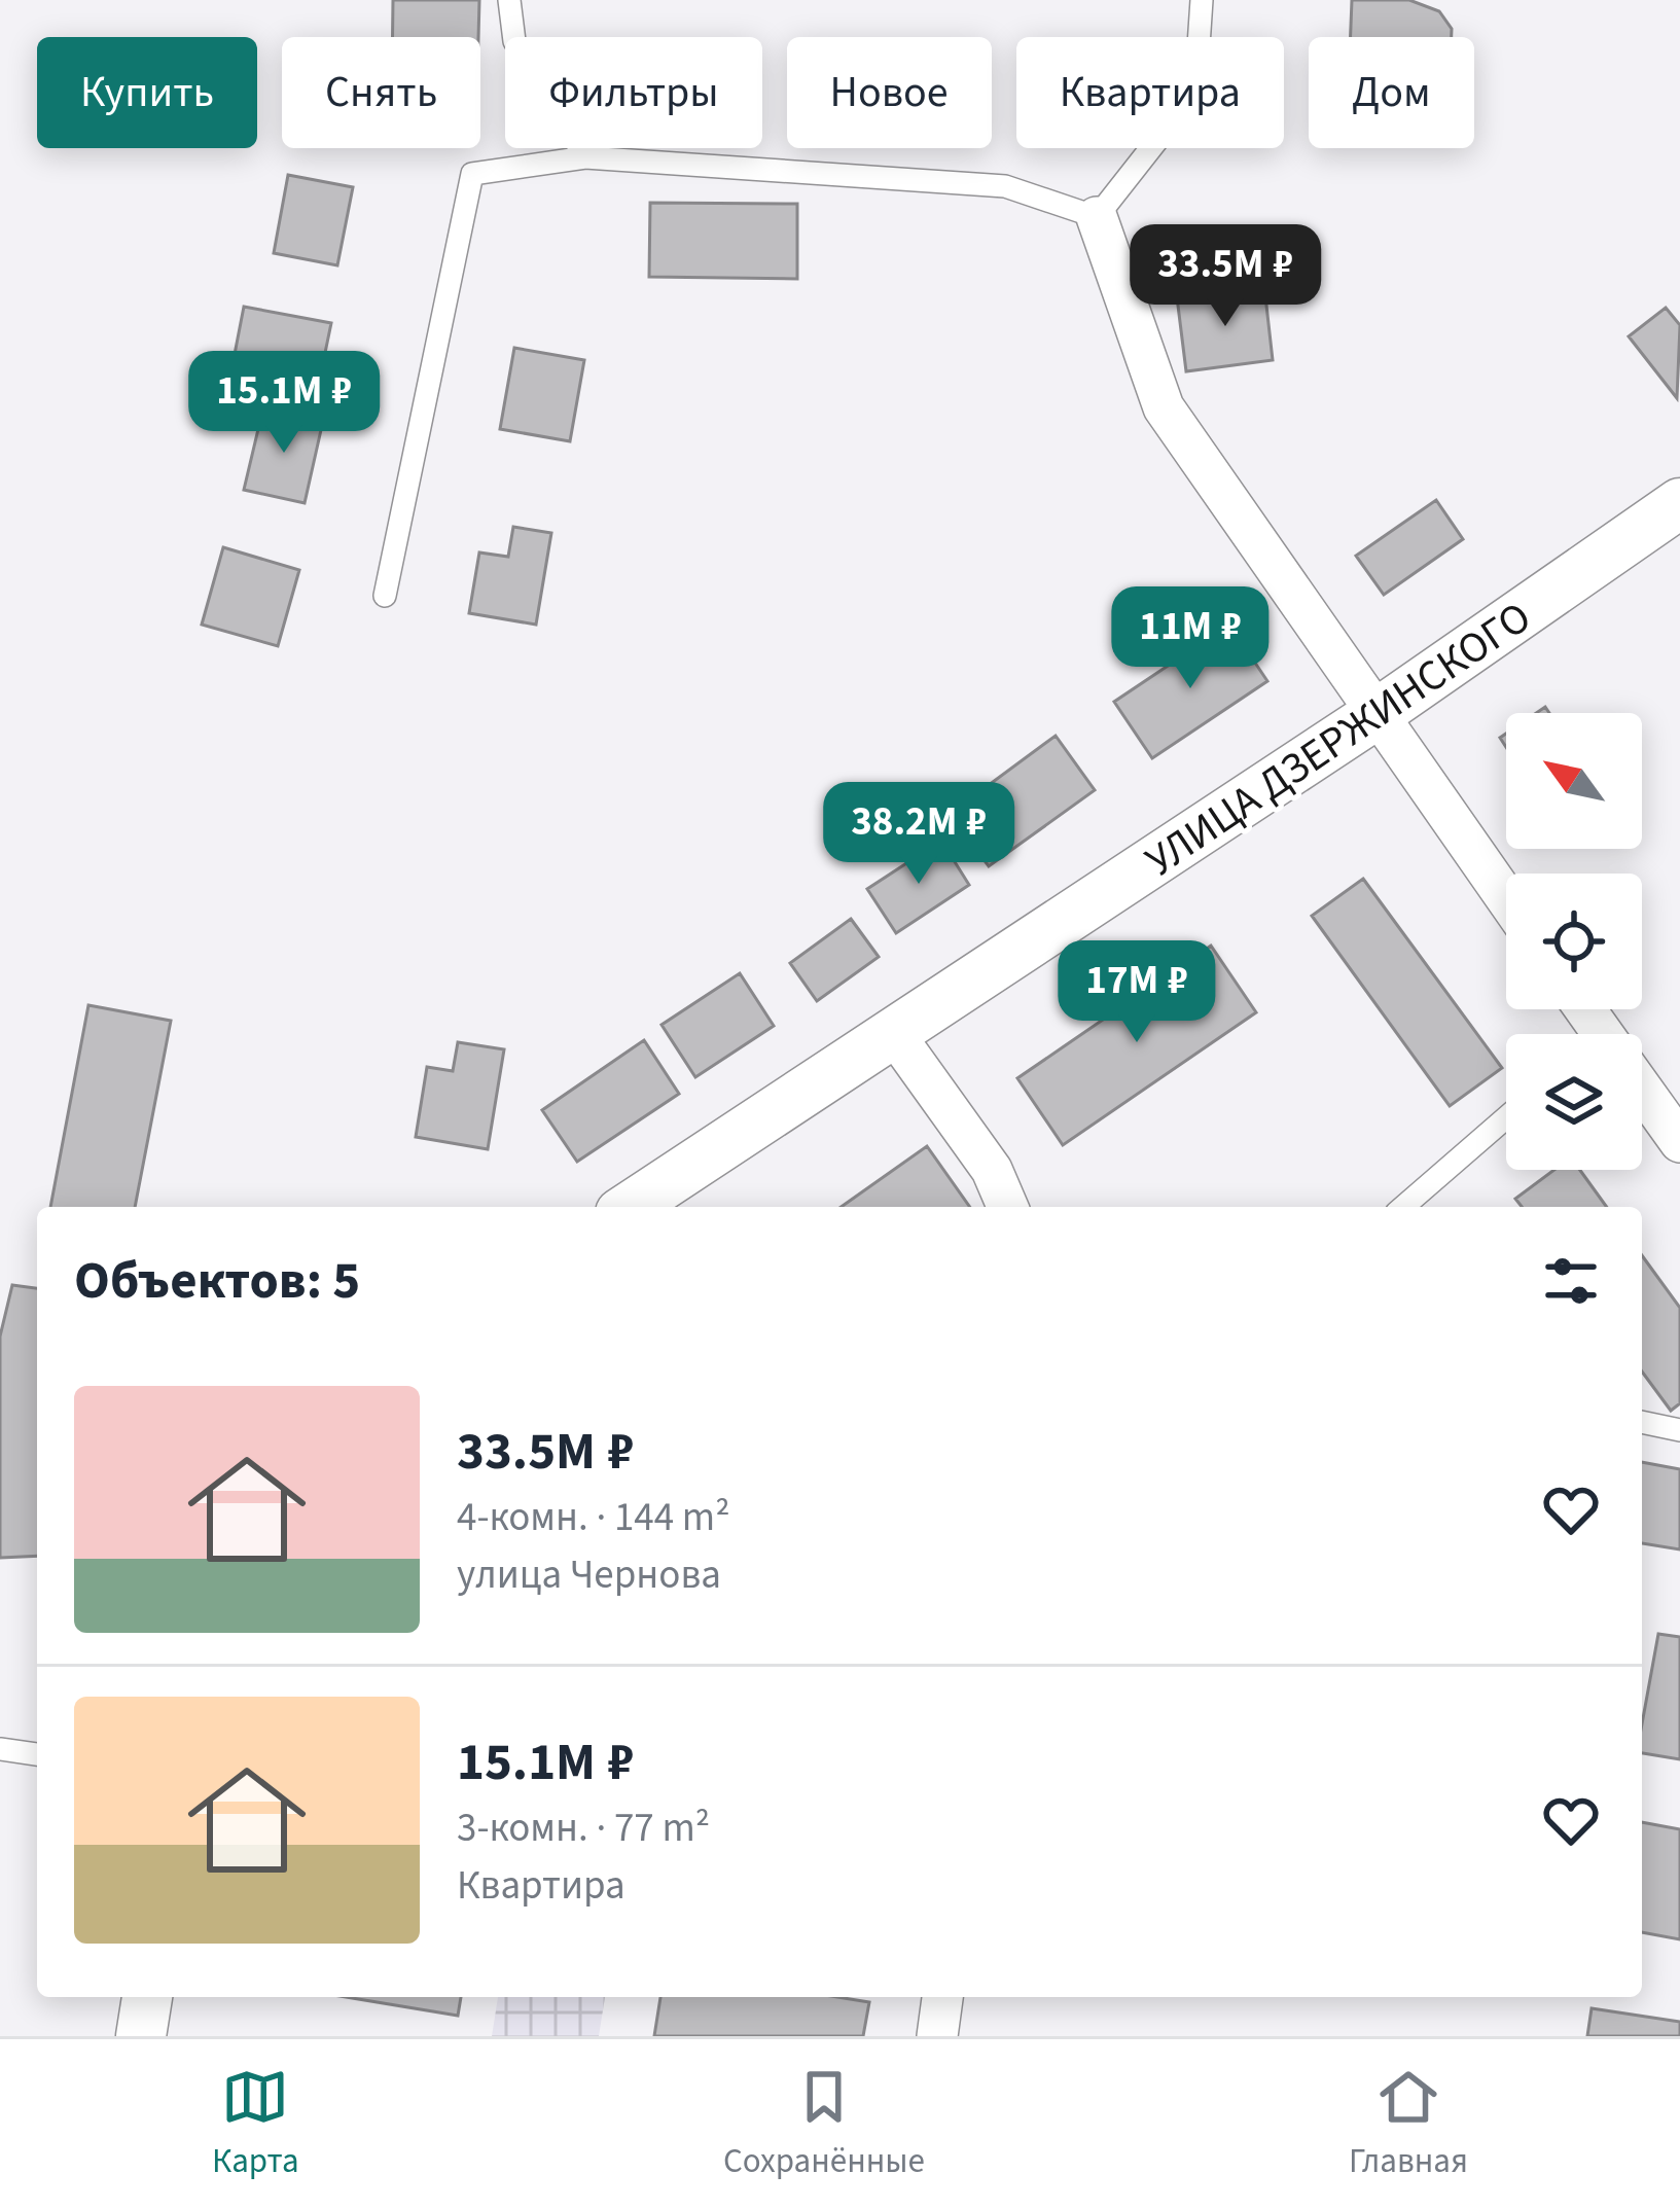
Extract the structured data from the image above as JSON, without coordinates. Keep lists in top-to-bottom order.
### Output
{
  "streets": {
    "street": ["УЛИЦА ДЗЕРЖИНСКОГО"]
  },
  "north": "top left",
  "page": {
    "chip": [
      "Купить",
      "Снять",
      "Фильтры",
      "Новое",
      "Квартира",
      "Дом"
    ],
    "price": [
      "33.5M ₽",
      "15.1M ₽",
      "11M ₽",
      "38.2M ₽",
      "17M ₽"
    ],
    "heading": "Объектов: 5",
    "list": [
      {
        "name": "33.5M ₽",
        "note": "4-комн. · 144 m² · улица Чернова"
      },
      {
        "name": "15.1M ₽",
        "note": "3-комн. · 77 m² · Квартира"
      }
    ],
    "tabs": ["Карта", "Сохранённые", "Главная"]
  }
}
